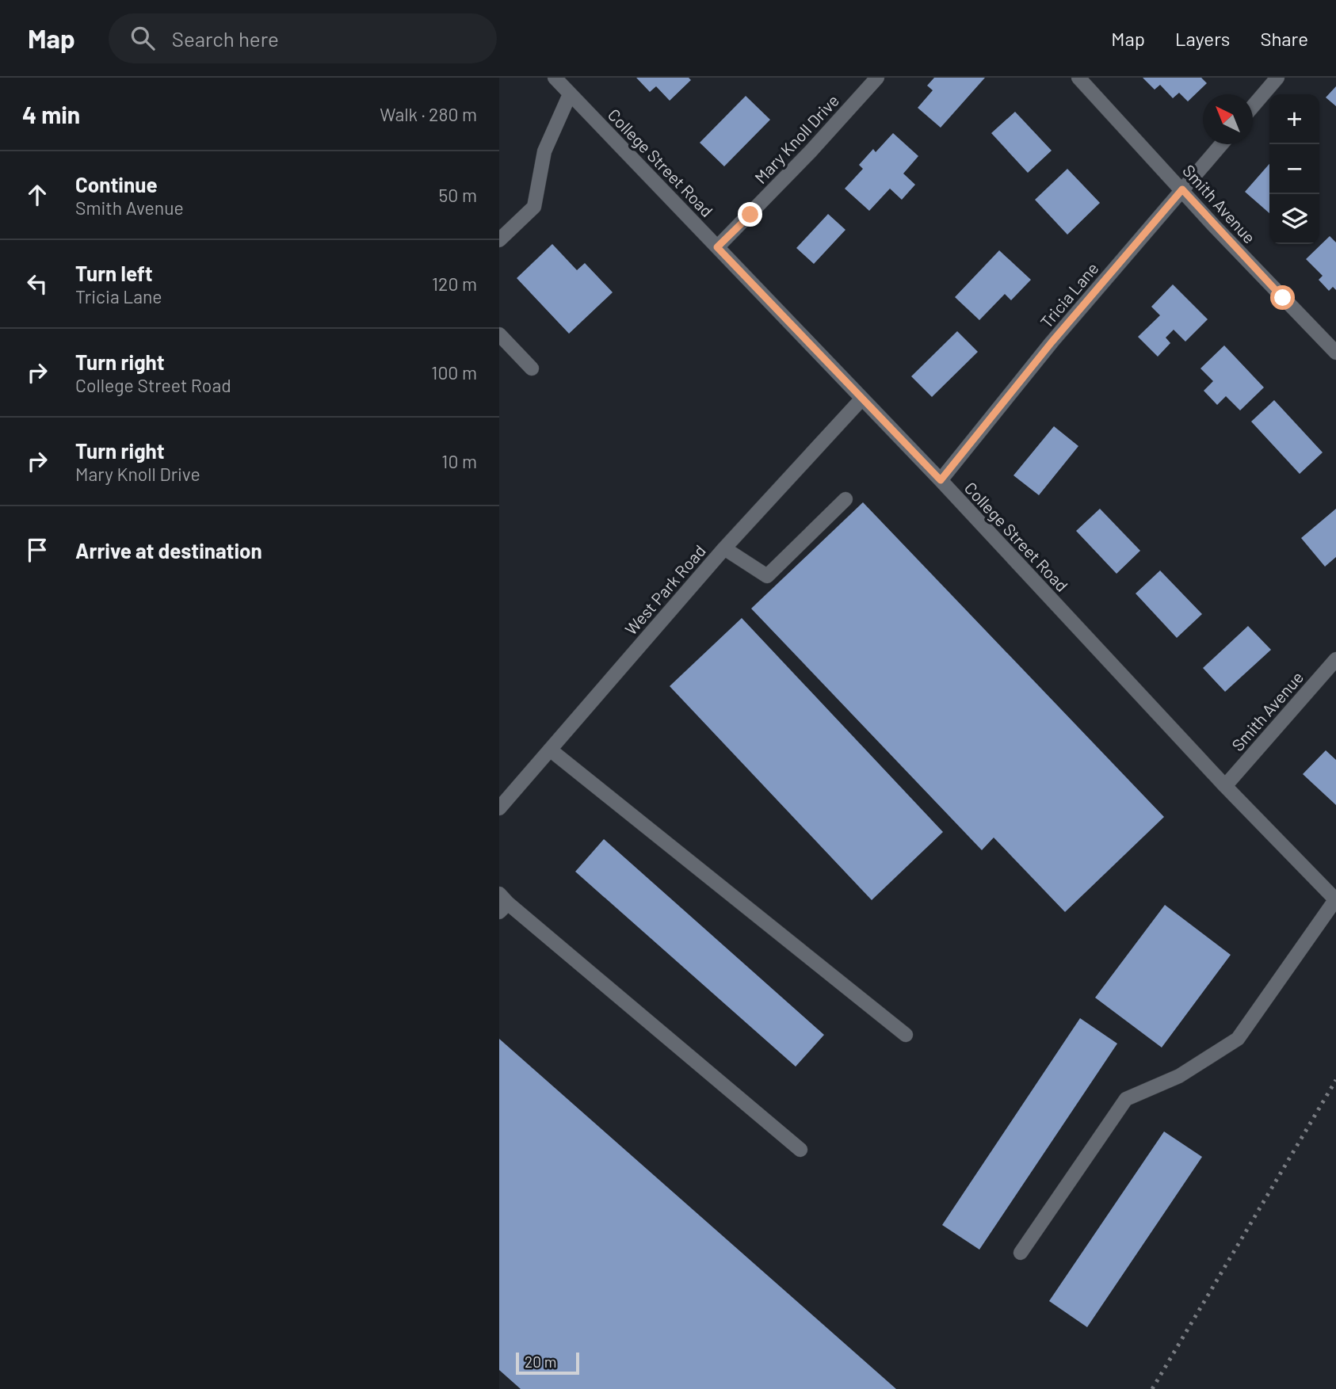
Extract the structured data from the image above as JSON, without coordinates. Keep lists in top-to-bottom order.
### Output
{
  "streets": {
    "street": [
      "Mary Knoll Drive",
      "College Street Road",
      "Smith Avenue",
      "Tricia Lane",
      "West Park Road"
    ]
  },
  "crossings": [
    ["Mary Knoll Drive", "College Street Road"],
    ["College Street Road", "Smith Avenue"],
    ["College Street Road", "Tricia Lane"],
    ["College Street Road", "West Park Road"],
    ["Smith Avenue", "Tricia Lane"]
  ],
  "scale_bar": "20 m",
  "north": "top left",
  "page": {
    "header": "Map",
    "search": "Search here",
    "nav": ["Map", "Layers", "Share"],
    "heading": ["4 min", "Walk · 280 m"],
    "map_buttons": ["+", "−"],
    "list": [
      ["Continue", "Smith Avenue", "50 m"],
      ["Turn left", "Tricia Lane", "120 m"],
      ["Turn right", "College Street Road", "100 m"],
      ["Turn right", "Mary Knoll Drive", "10 m"],
      "Arrive at destination"
    ],
    "scale": "20 m"
  }
}
